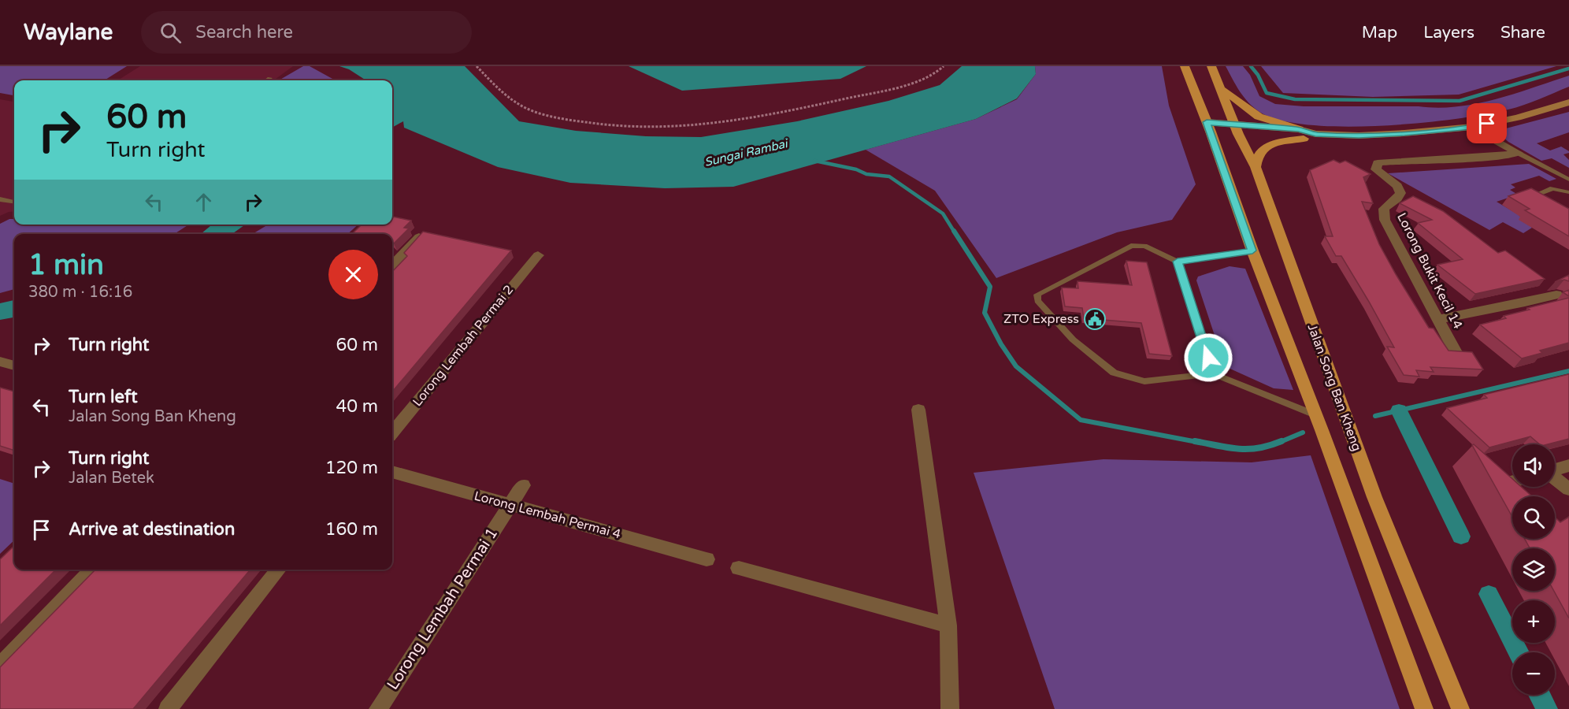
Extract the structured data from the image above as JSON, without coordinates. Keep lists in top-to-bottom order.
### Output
{
  "streets": {
    "main road": ["Jalan Song Ban Kheng"],
    "street": [
      "Lorong Bukit Kecil 14",
      "Lorong Lembah Permai 2",
      "Lorong Lembah Permai 4",
      "Lorong Lembah Permai 1"
    ]
  },
  "crossings": [
    ["Lorong Lembah Permai 4", "Lorong Lembah Permai 1"]
  ],
  "water": ["Sungai Rambai"],
  "places": {
    "public building": ["ZTO Express"]
  },
  "page": {
    "header": "Waylane",
    "search": "Search here",
    "nav": ["Map", "Layers", "Share"],
    "turn": ["60 m", "Turn right"],
    "heading": ["1 min", "380 m · 16:16"],
    "list": [
      {
        "name": "Turn right",
        "value": "60 m"
      },
      {
        "name": "Turn left",
        "note": "Jalan Song Ban Kheng",
        "value": "40 m"
      },
      {
        "name": "Turn right",
        "note": "Jalan Betek",
        "value": "120 m"
      },
      {
        "name": "Arrive at destination",
        "value": "160 m"
      }
    ],
    "map_buttons": ["+", "−"]
  }
}
